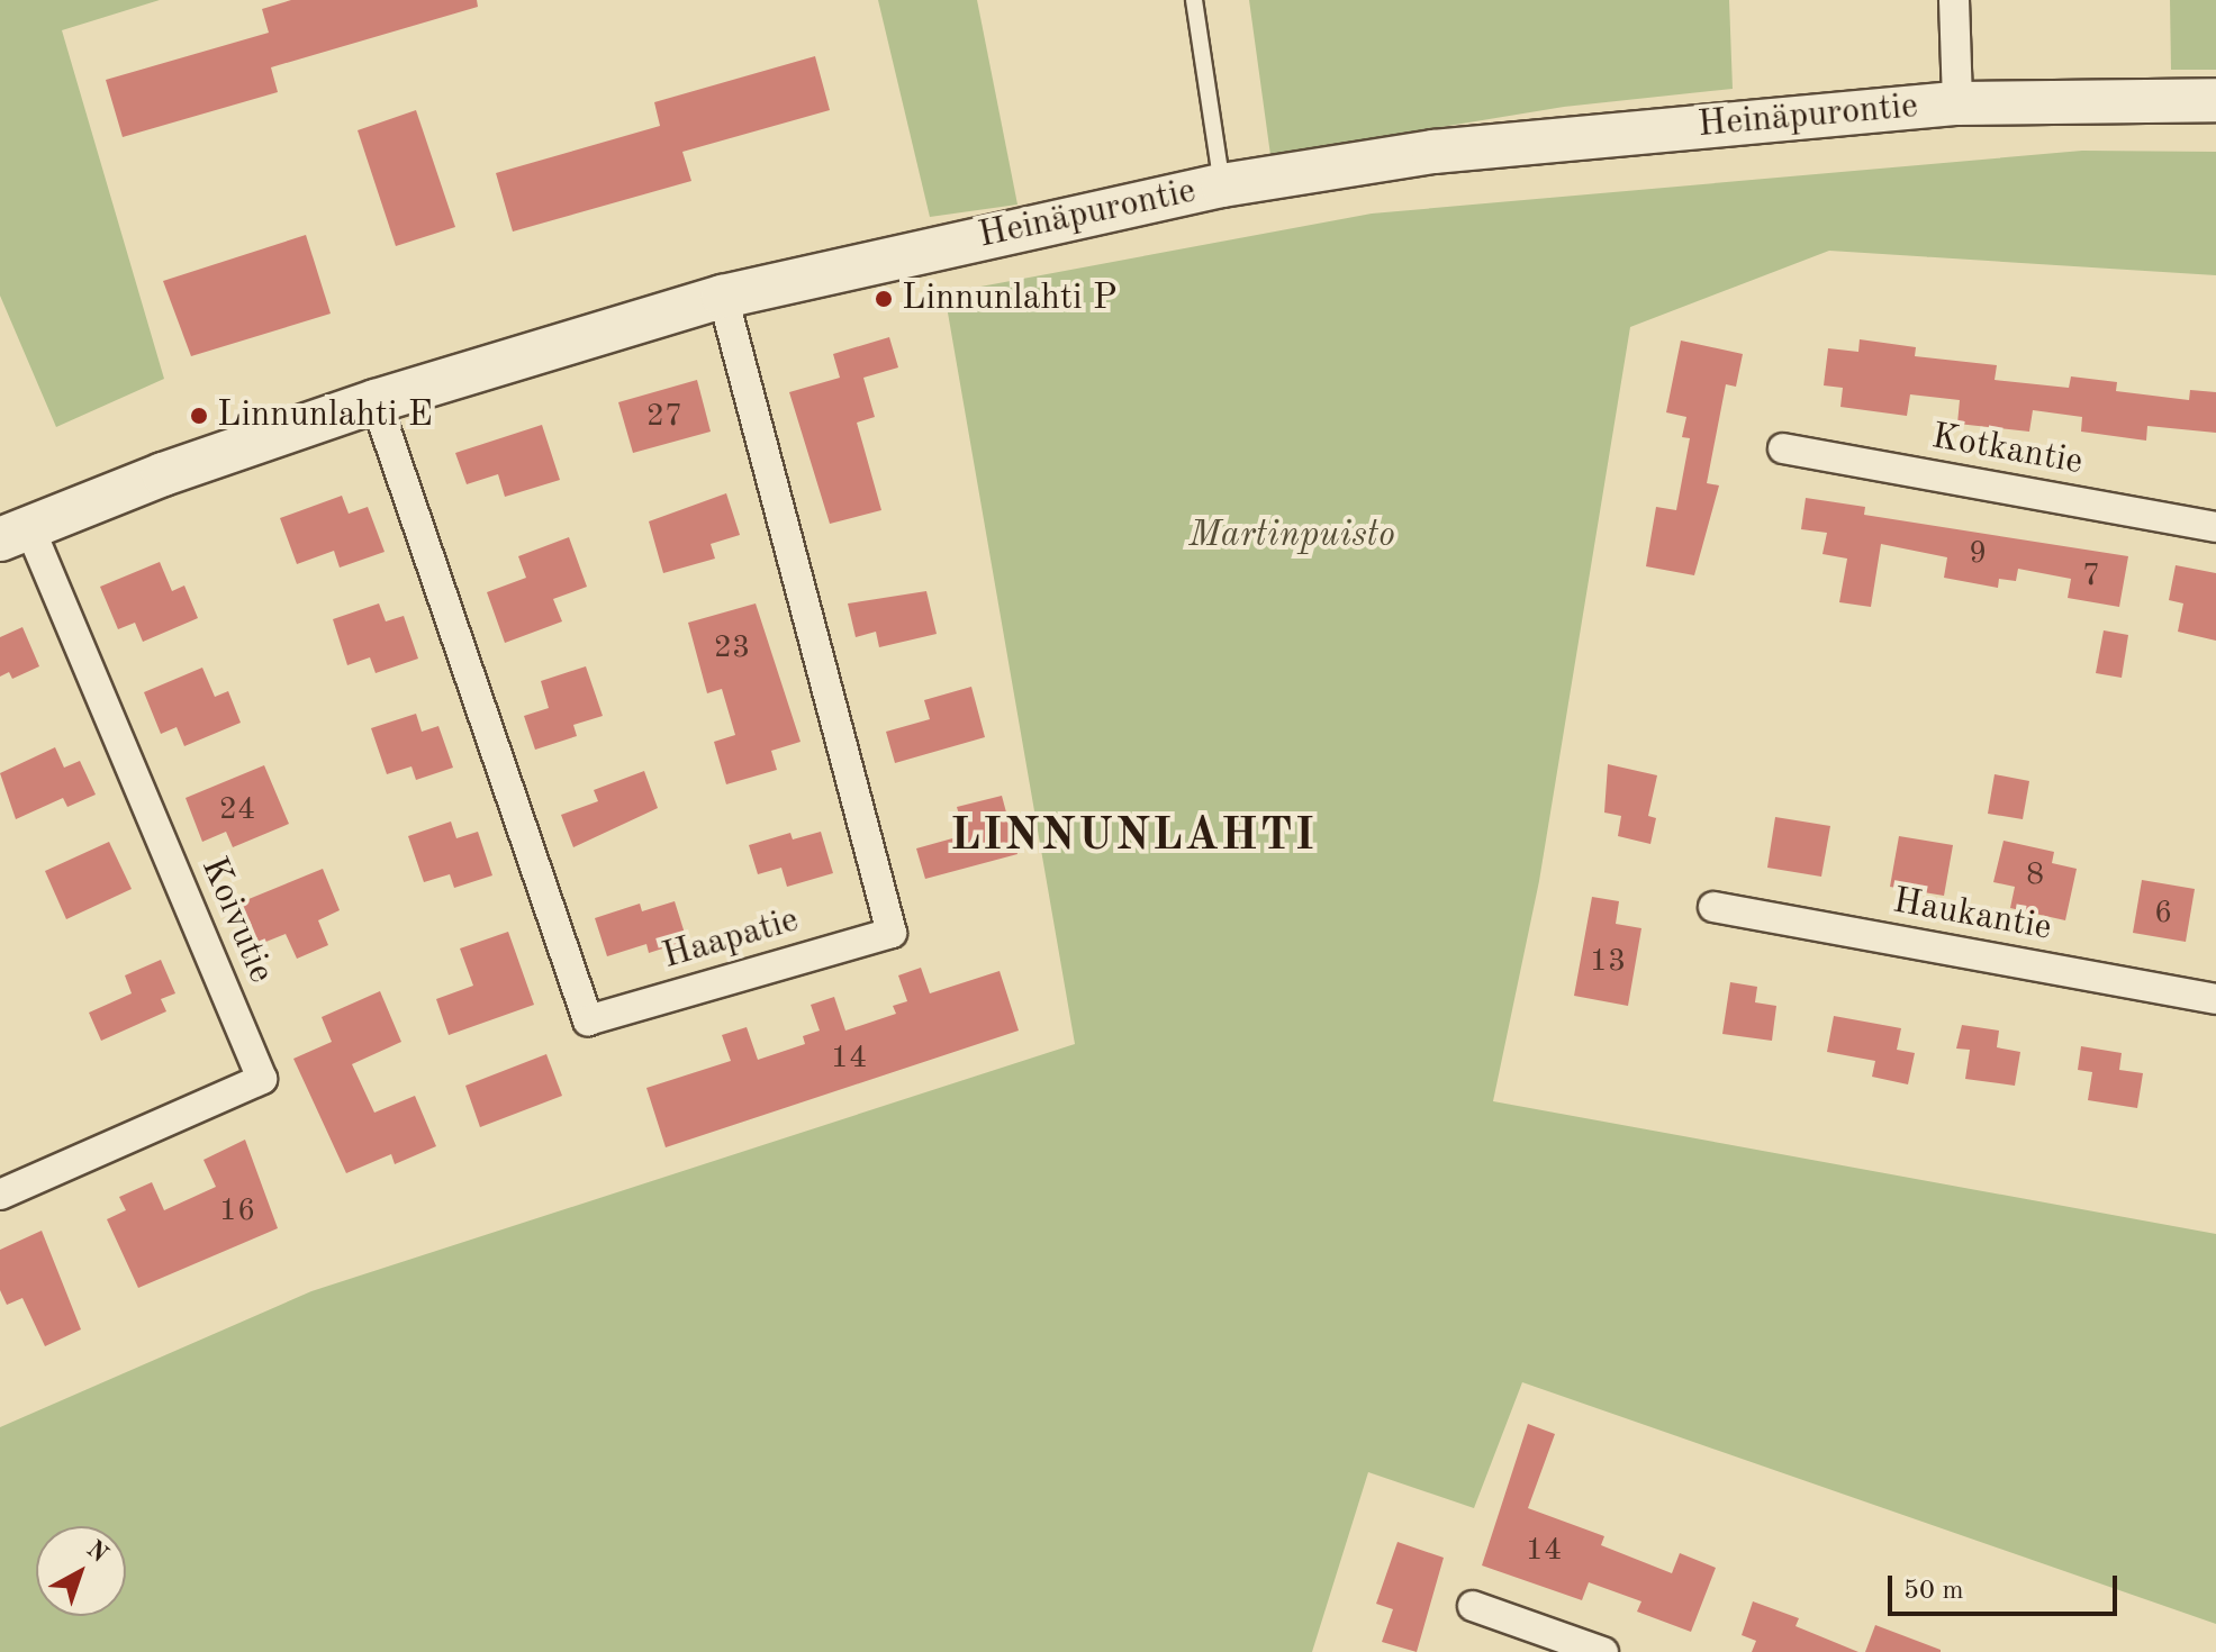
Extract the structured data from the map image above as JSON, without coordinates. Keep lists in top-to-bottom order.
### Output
{
  "streets": {
    "street": [
      "Heinäpurontie",
      "Kotkantie",
      "Haukantie",
      "Koivutie",
      "Haapatie"
    ]
  },
  "crossings": [
    ["Heinäpurontie", "Koivutie"],
    ["Heinäpurontie", "Haapatie"]
  ],
  "districts": ["LINNUNLAHTI"],
  "parks": ["Martinpuisto"],
  "places": ["Linnunlahti P", "Linnunlahti E"],
  "house_numbers": [
    "27",
    "9",
    "7",
    "23",
    "24",
    "8",
    "6",
    "13",
    "14",
    "16",
    "14"
  ],
  "scale_bar": "50 m",
  "north": "top right"
}
